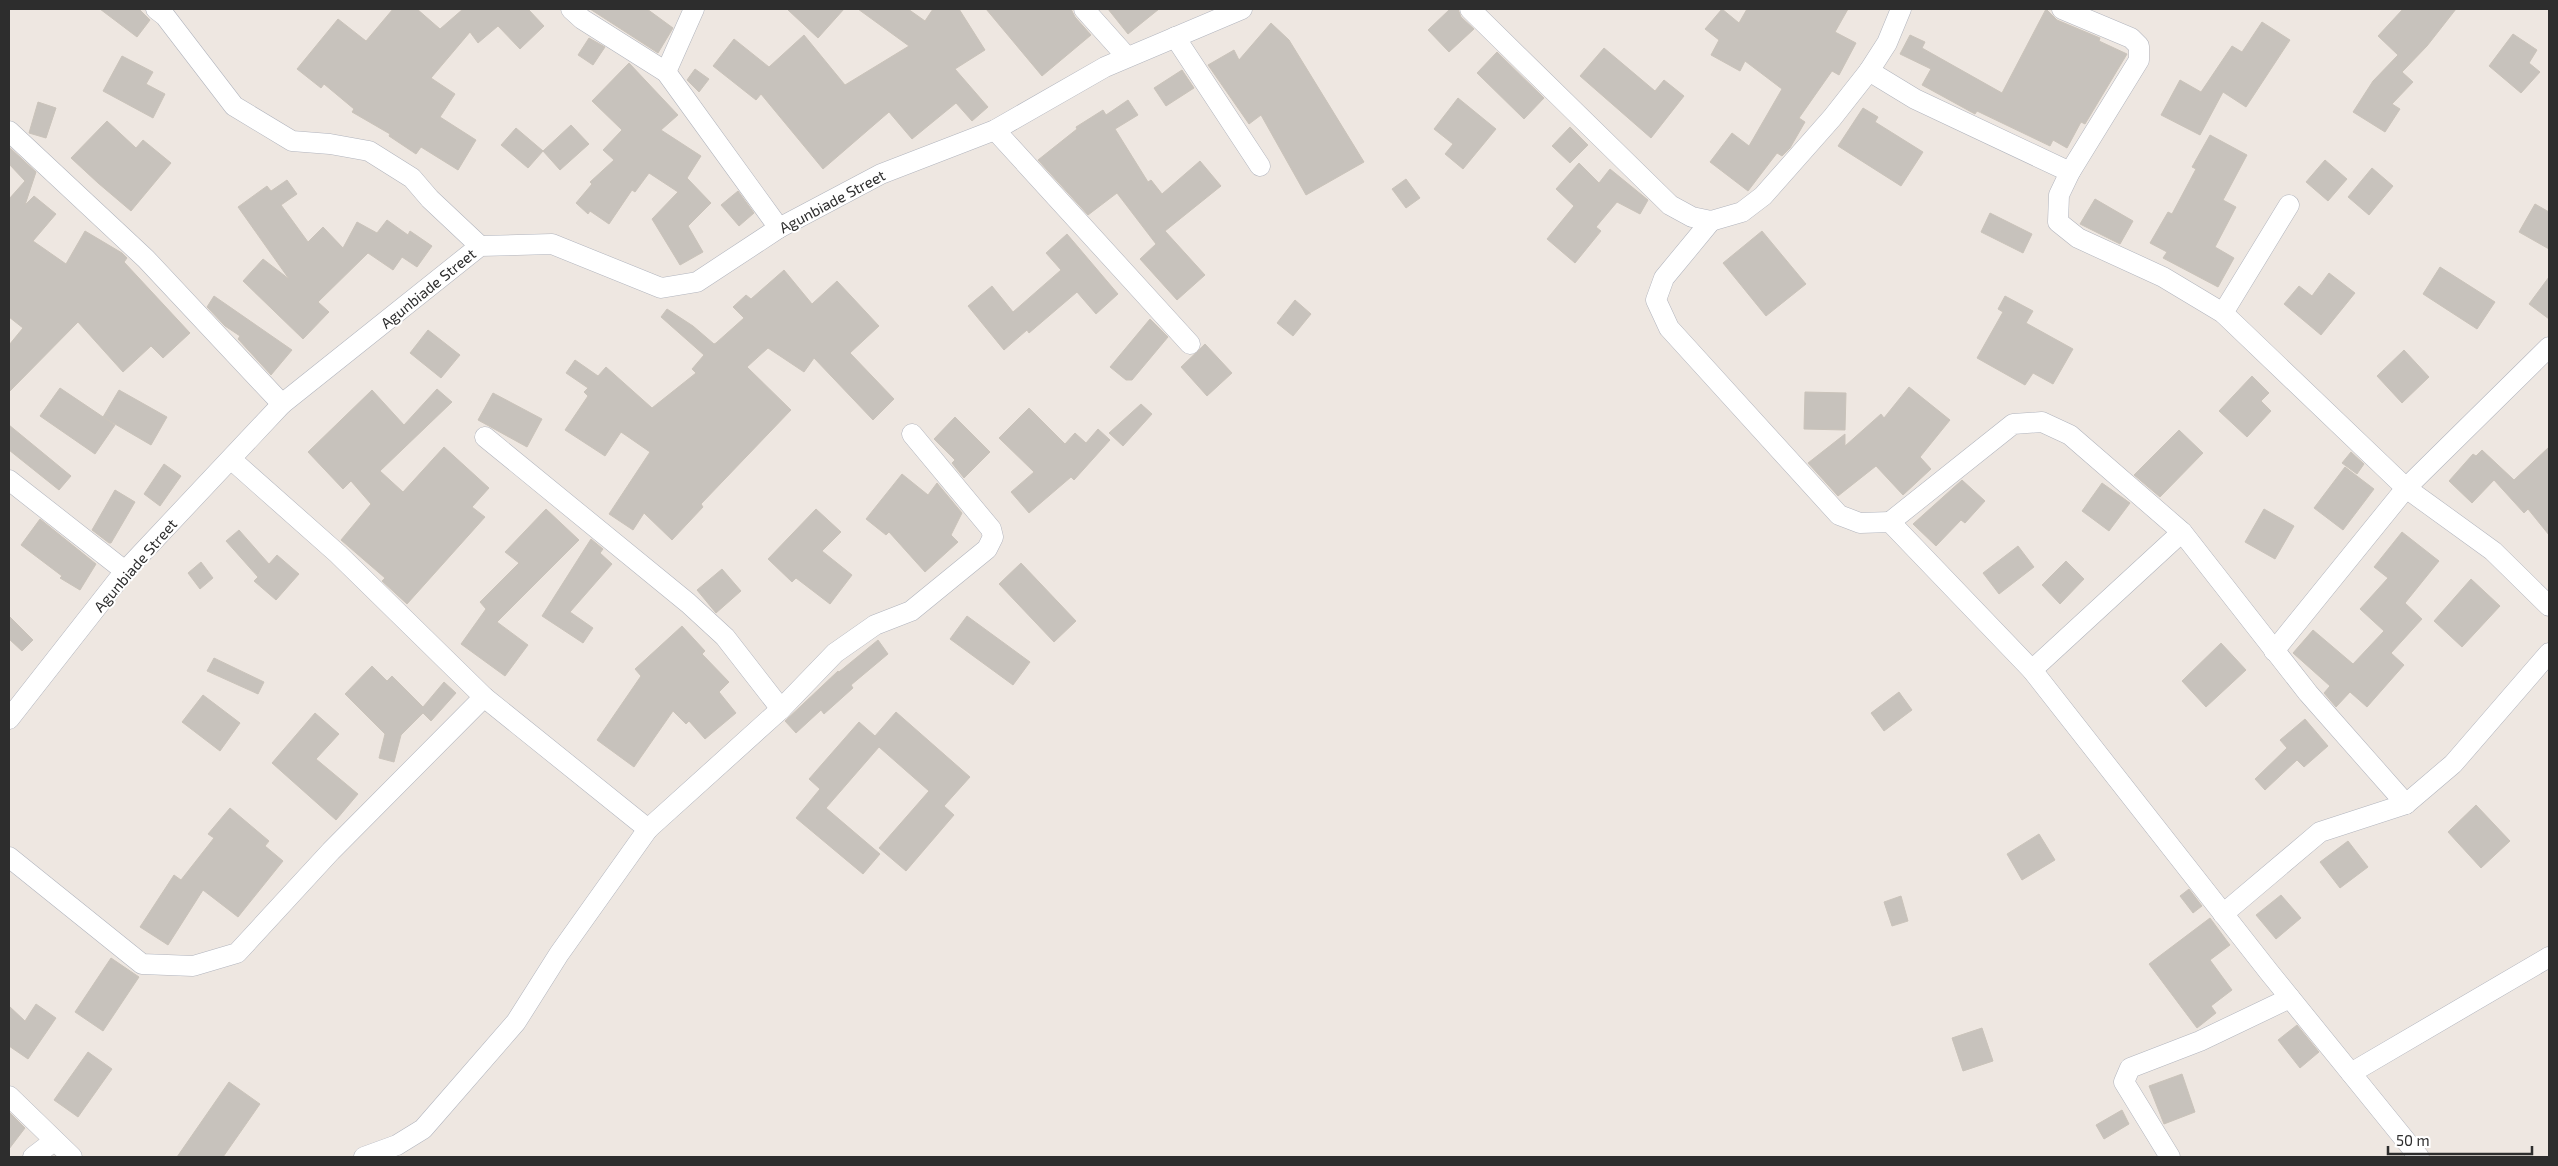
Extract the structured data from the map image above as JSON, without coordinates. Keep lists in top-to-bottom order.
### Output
{
  "streets": {
    "street": ["Agunbiade Street"]
  },
  "scale_bar": "50 m"
}
